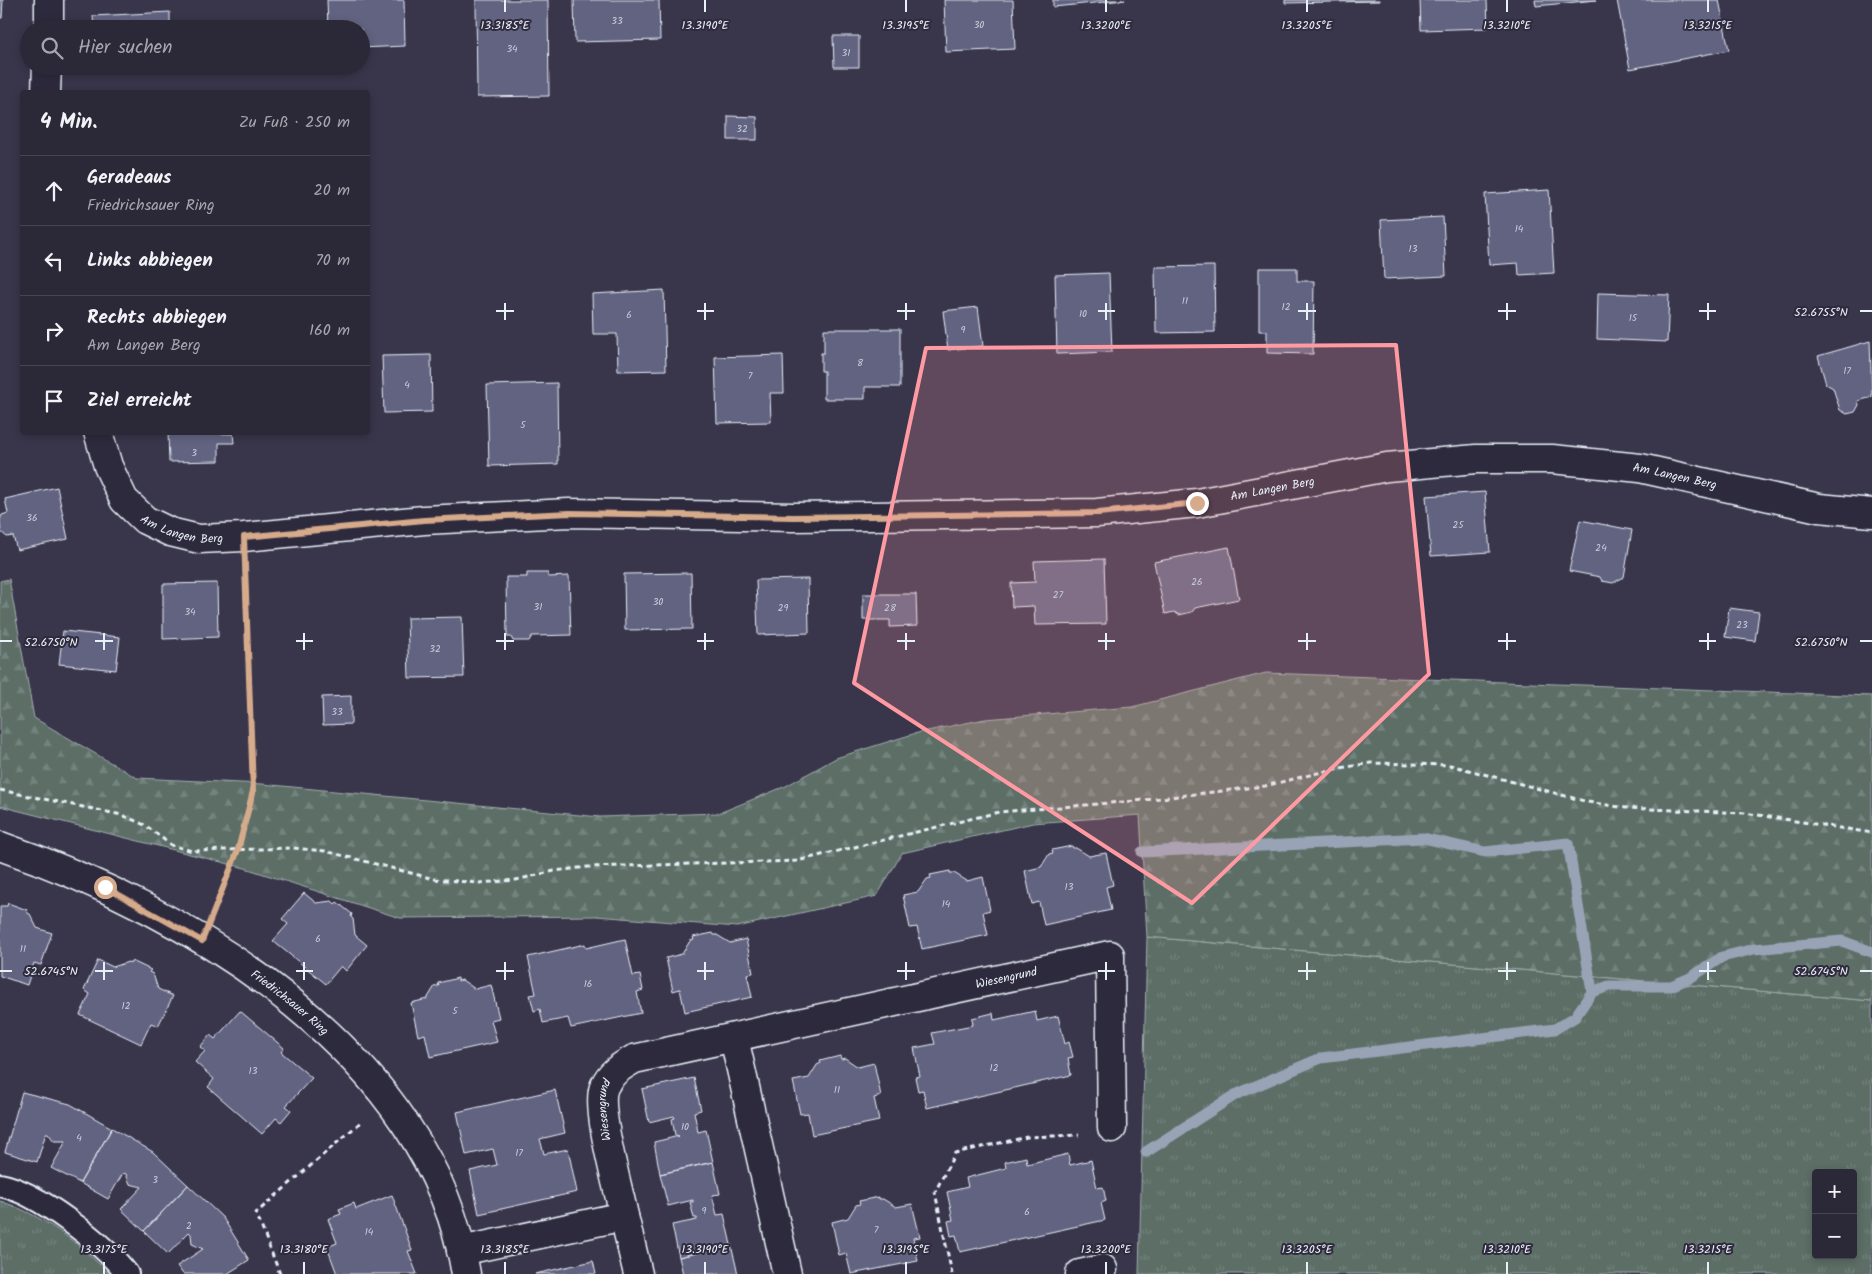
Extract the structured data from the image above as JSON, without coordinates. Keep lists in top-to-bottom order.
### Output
{
  "streets": {
    "street": ["Am Langen Berg", "Wiesengrund", "Friedrichsauer Ring"]
  },
  "house_numbers": [
    "33",
    "30",
    "34",
    "31",
    "32",
    "14",
    "13",
    "11",
    "12",
    "10",
    "6",
    "15",
    "9",
    "8",
    "17",
    "7",
    "4",
    "5",
    "3",
    "36",
    "25",
    "24",
    "26",
    "27",
    "30",
    "31",
    "29",
    "28",
    "34",
    "23",
    "32",
    "33",
    "13",
    "14",
    "6",
    "11",
    "16",
    "12",
    "5",
    "12",
    "13",
    "11",
    "10",
    "4",
    "17",
    "3",
    "9",
    "6",
    "2",
    "7",
    "14"
  ],
  "page": {
    "search": "Hier suchen",
    "heading": ["4 Min.", "Zu Fuß · 250 m"],
    "list": [
      ["Geradeaus", "Friedrichsauer Ring", "20 m"],
      ["Links abbiegen", "70 m"],
      ["Rechts abbiegen", "Am Langen Berg", "160 m"],
      "Ziel erreicht"
    ],
    "map_buttons": ["+", "−"]
  },
  "coordinates": [
    "13.3185°E",
    "13.3190°E",
    "13.3195°E",
    "13.3200°E",
    "13.3205°E",
    "13.3210°E",
    "13.3215°E",
    "52.6755°N",
    "52.6750°N",
    "52.6745°N",
    "13.3175°E",
    "13.3180°E"
  ]
}
